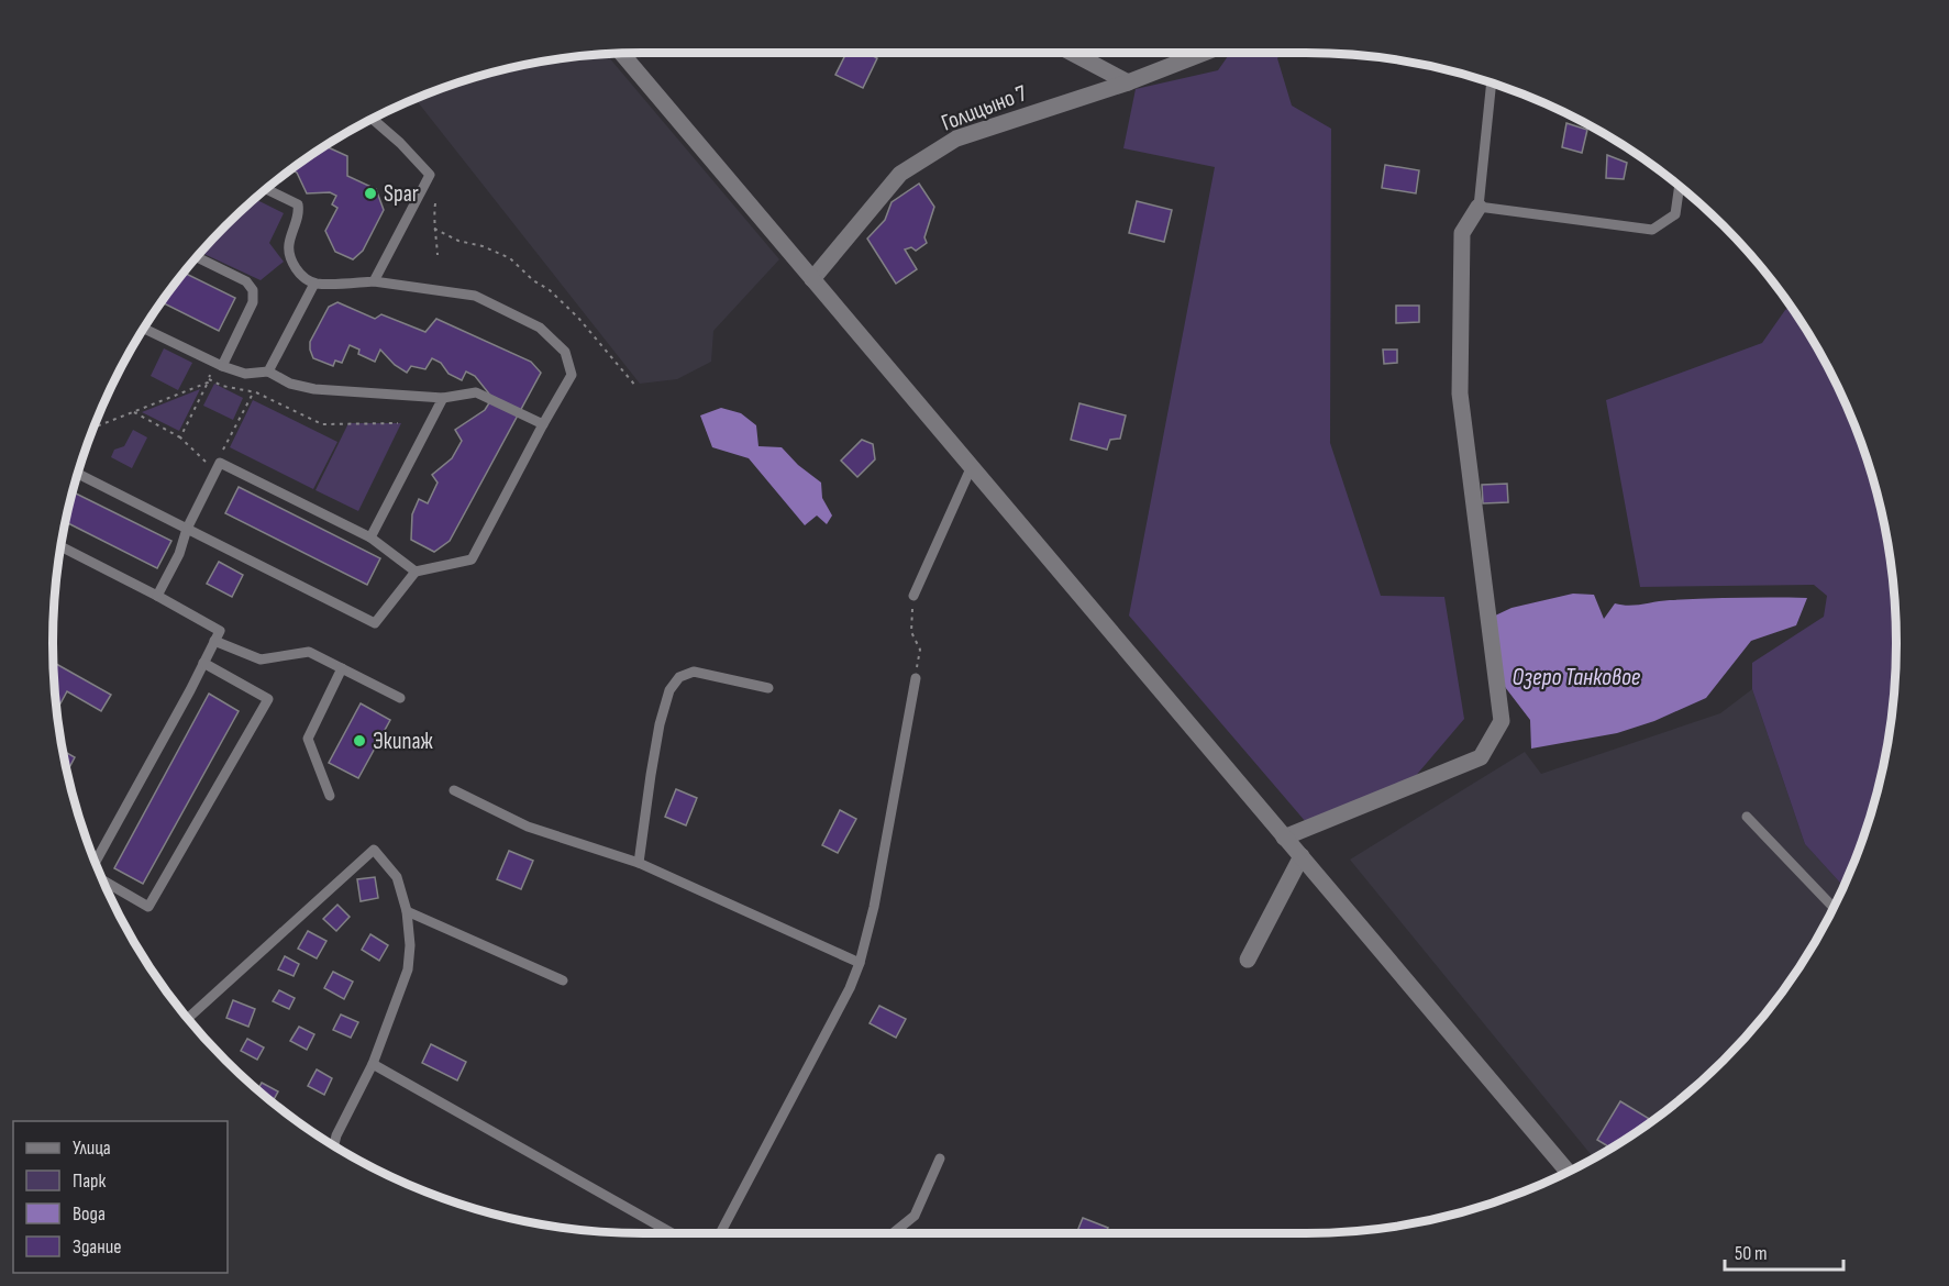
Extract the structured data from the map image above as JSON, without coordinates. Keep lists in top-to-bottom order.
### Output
{
  "streets": {
    "street": ["Голицыно 7"]
  },
  "water": ["Озеро Танковое"],
  "places": ["Spar", "Экипаж"],
  "legend": [
    "Улица",
    "Парк",
    "Вода",
    "Здание"
  ],
  "scale_bar": "50 m"
}
